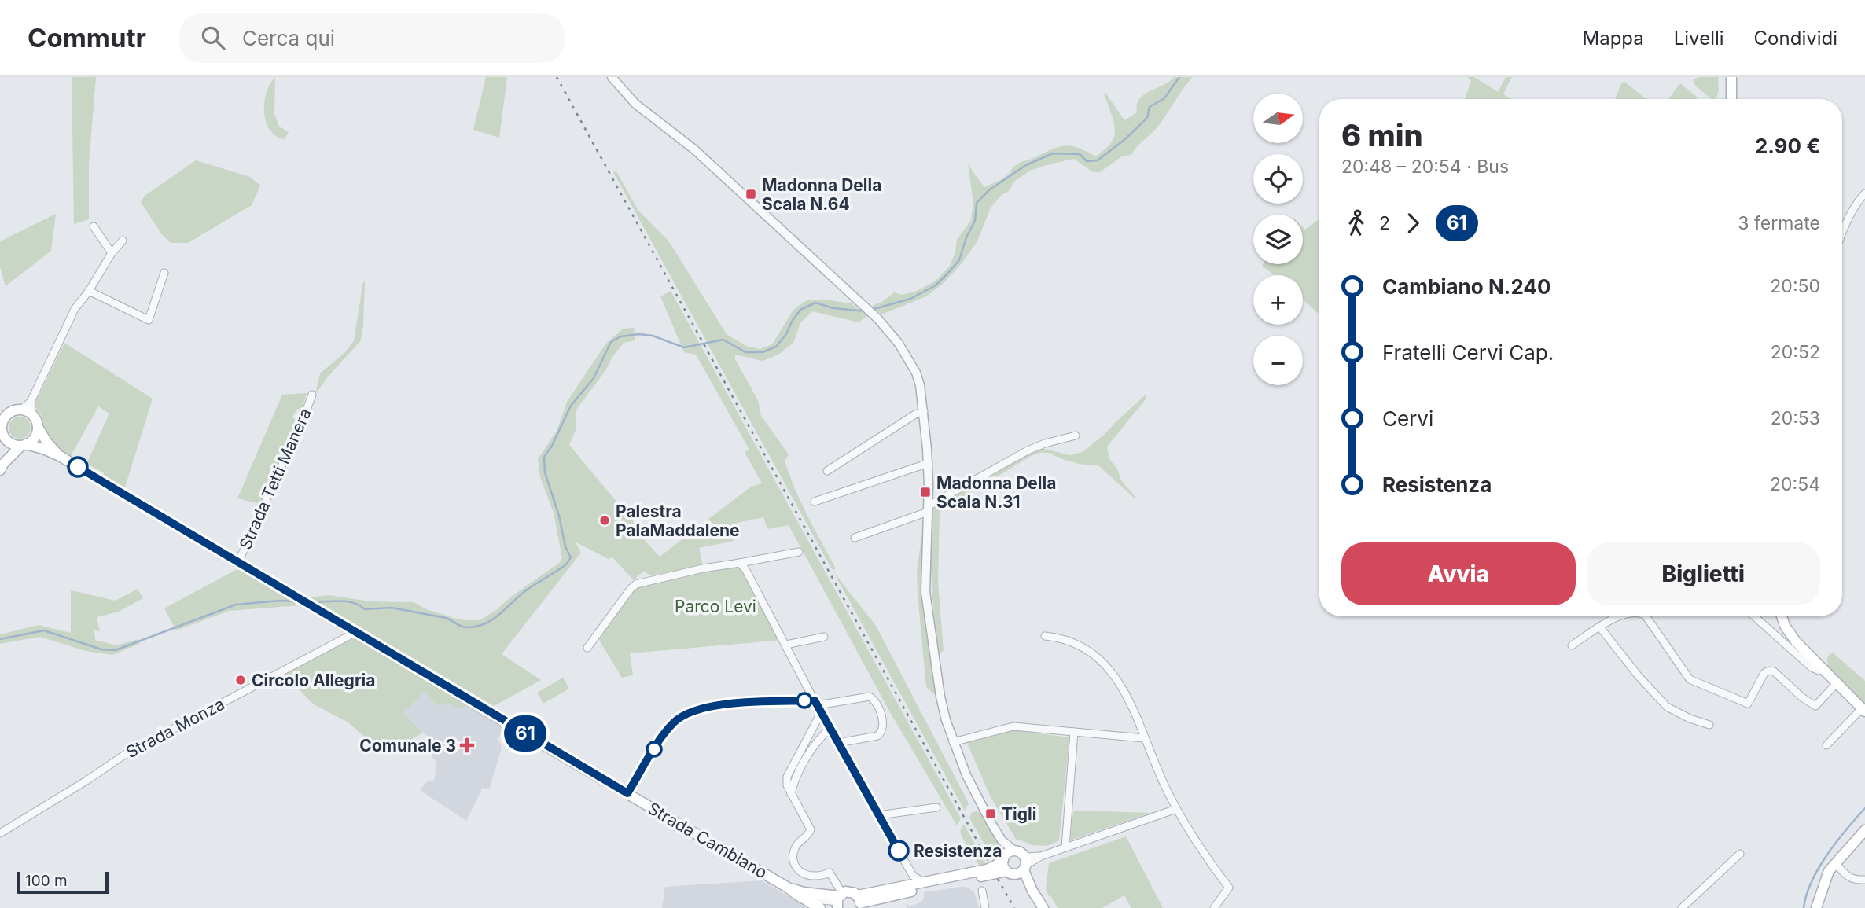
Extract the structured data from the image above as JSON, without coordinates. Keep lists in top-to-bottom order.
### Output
{
  "streets": {
    "main road": ["Strada Cambiano"],
    "street": ["Strada Tetti Manera", "Strada Monza"]
  },
  "crossings": [
    ["Strada Tetti Manera", "Strada Cambiano"],
    ["Strada Monza", "Strada Cambiano"]
  ],
  "parks": ["Parco Levi"],
  "places": {
    "transit": ["Madonna Della Scala N.64", "Madonna Della Scala N.31", "Tigli"],
    "other": ["Palestra PalaMaddalene", "Circolo Allegria", "Resistenza"],
    "health": ["Comunale 3"]
  },
  "lines": ["bus line 61"],
  "scale_bar": "100 m",
  "north": "right",
  "page": {
    "header": "Commutr",
    "search": "Cerca qui",
    "nav": ["Mappa", "Livelli", "Condividi"],
    "on_map": "61",
    "map_buttons": ["+", "−"],
    "heading": ["6 min", "20:48 – 20:54 · Bus", "2.90 €"],
    "legs": ["2", "61", "3 fermate"],
    "list": [
      {
        "name": "Cambiano N.240",
        "value": "20:50"
      },
      {
        "name": "Fratelli Cervi Cap.",
        "value": "20:52"
      },
      {
        "name": "Cervi",
        "value": "20:53"
      },
      {
        "name": "Resistenza",
        "value": "20:54"
      }
    ],
    "buttons": ["Avvia", "Biglietti"],
    "scale": "100 m"
  }
}
